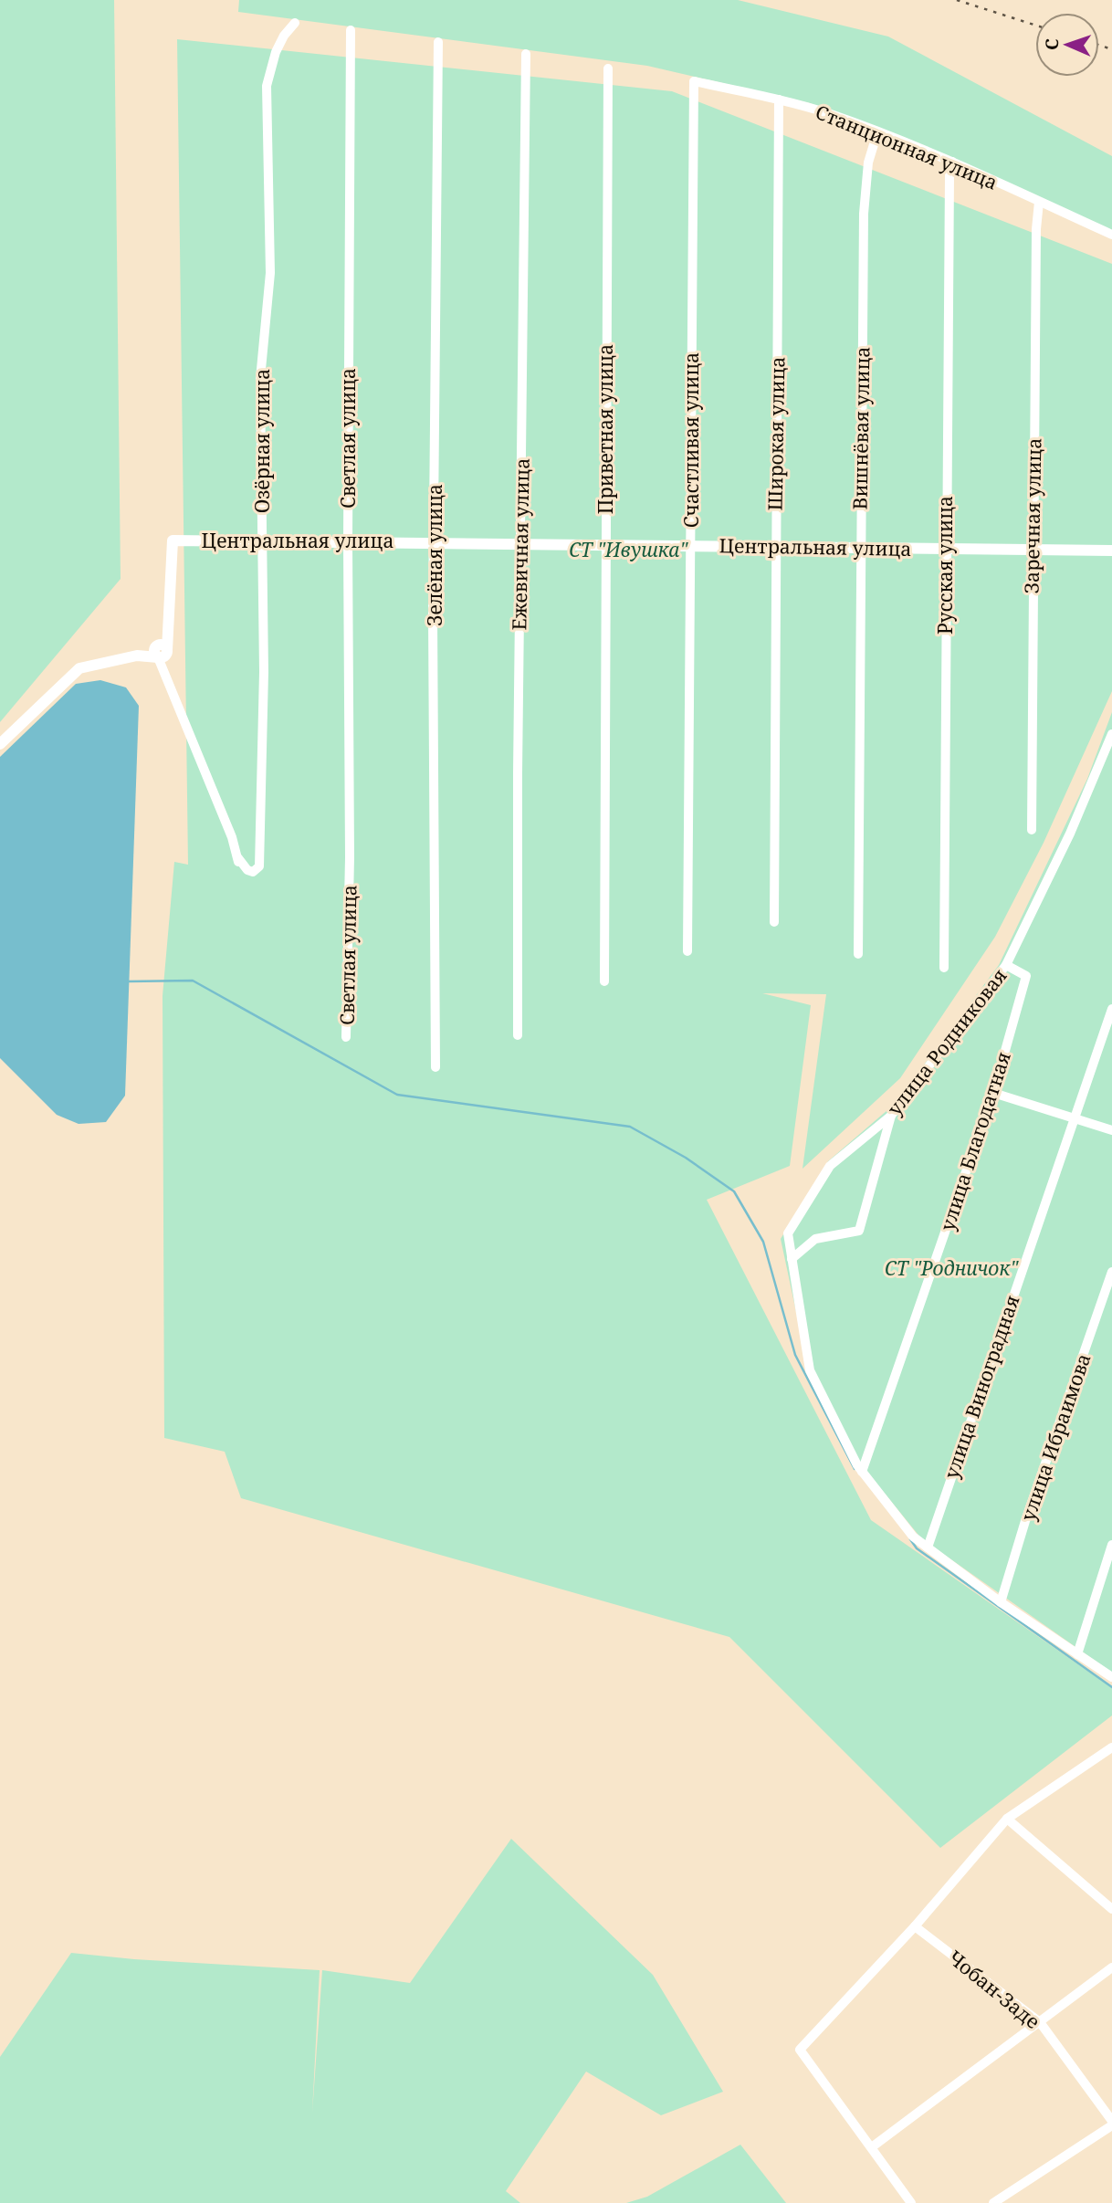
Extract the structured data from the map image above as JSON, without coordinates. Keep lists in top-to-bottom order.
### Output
{
  "streets": {
    "street": [
      "Станционная улица",
      "Вишнёвая улица",
      "Приветная улица",
      "Широкая улица",
      "Светлая улица",
      "Счастливая улица",
      "Озёрная улица",
      "Заречная улица",
      "Центральная улица",
      "Ежевичная улица",
      "Зелёная улица",
      "Русская улица",
      "улица Родниковая",
      "улица Благодатная",
      "улица Виноградная",
      "улица Ибраимова",
      "Чобан-Заде"
    ]
  },
  "crossings": [
    ["Станционная улица", "Вишнёвая улица"],
    ["Станционная улица", "Широкая улица"],
    ["Станционная улица", "Счастливая улица"],
    ["Станционная улица", "Заречная улица"],
    ["Станционная улица", "Русская улица"],
    ["Вишнёвая улица", "Центральная улица"],
    ["Приветная улица", "Центральная улица"],
    ["Широкая улица", "Центральная улица"],
    ["Светлая улица", "Центральная улица"],
    ["Счастливая улица", "Центральная улица"],
    ["Озёрная улица", "Центральная улица"],
    ["Заречная улица", "Центральная улица"],
    ["Центральная улица", "Ежевичная улица"],
    ["Центральная улица", "Зелёная улица"],
    ["Центральная улица", "Русская улица"],
    ["улица Родниковая", "улица Благодатная"],
    ["улица Родниковая", "улица Виноградная"],
    ["улица Родниковая", "улица Ибраимова"]
  ],
  "parks": ["СТ \"Ивушка\"", "СТ \"Родничок\""],
  "north": "left"
}
